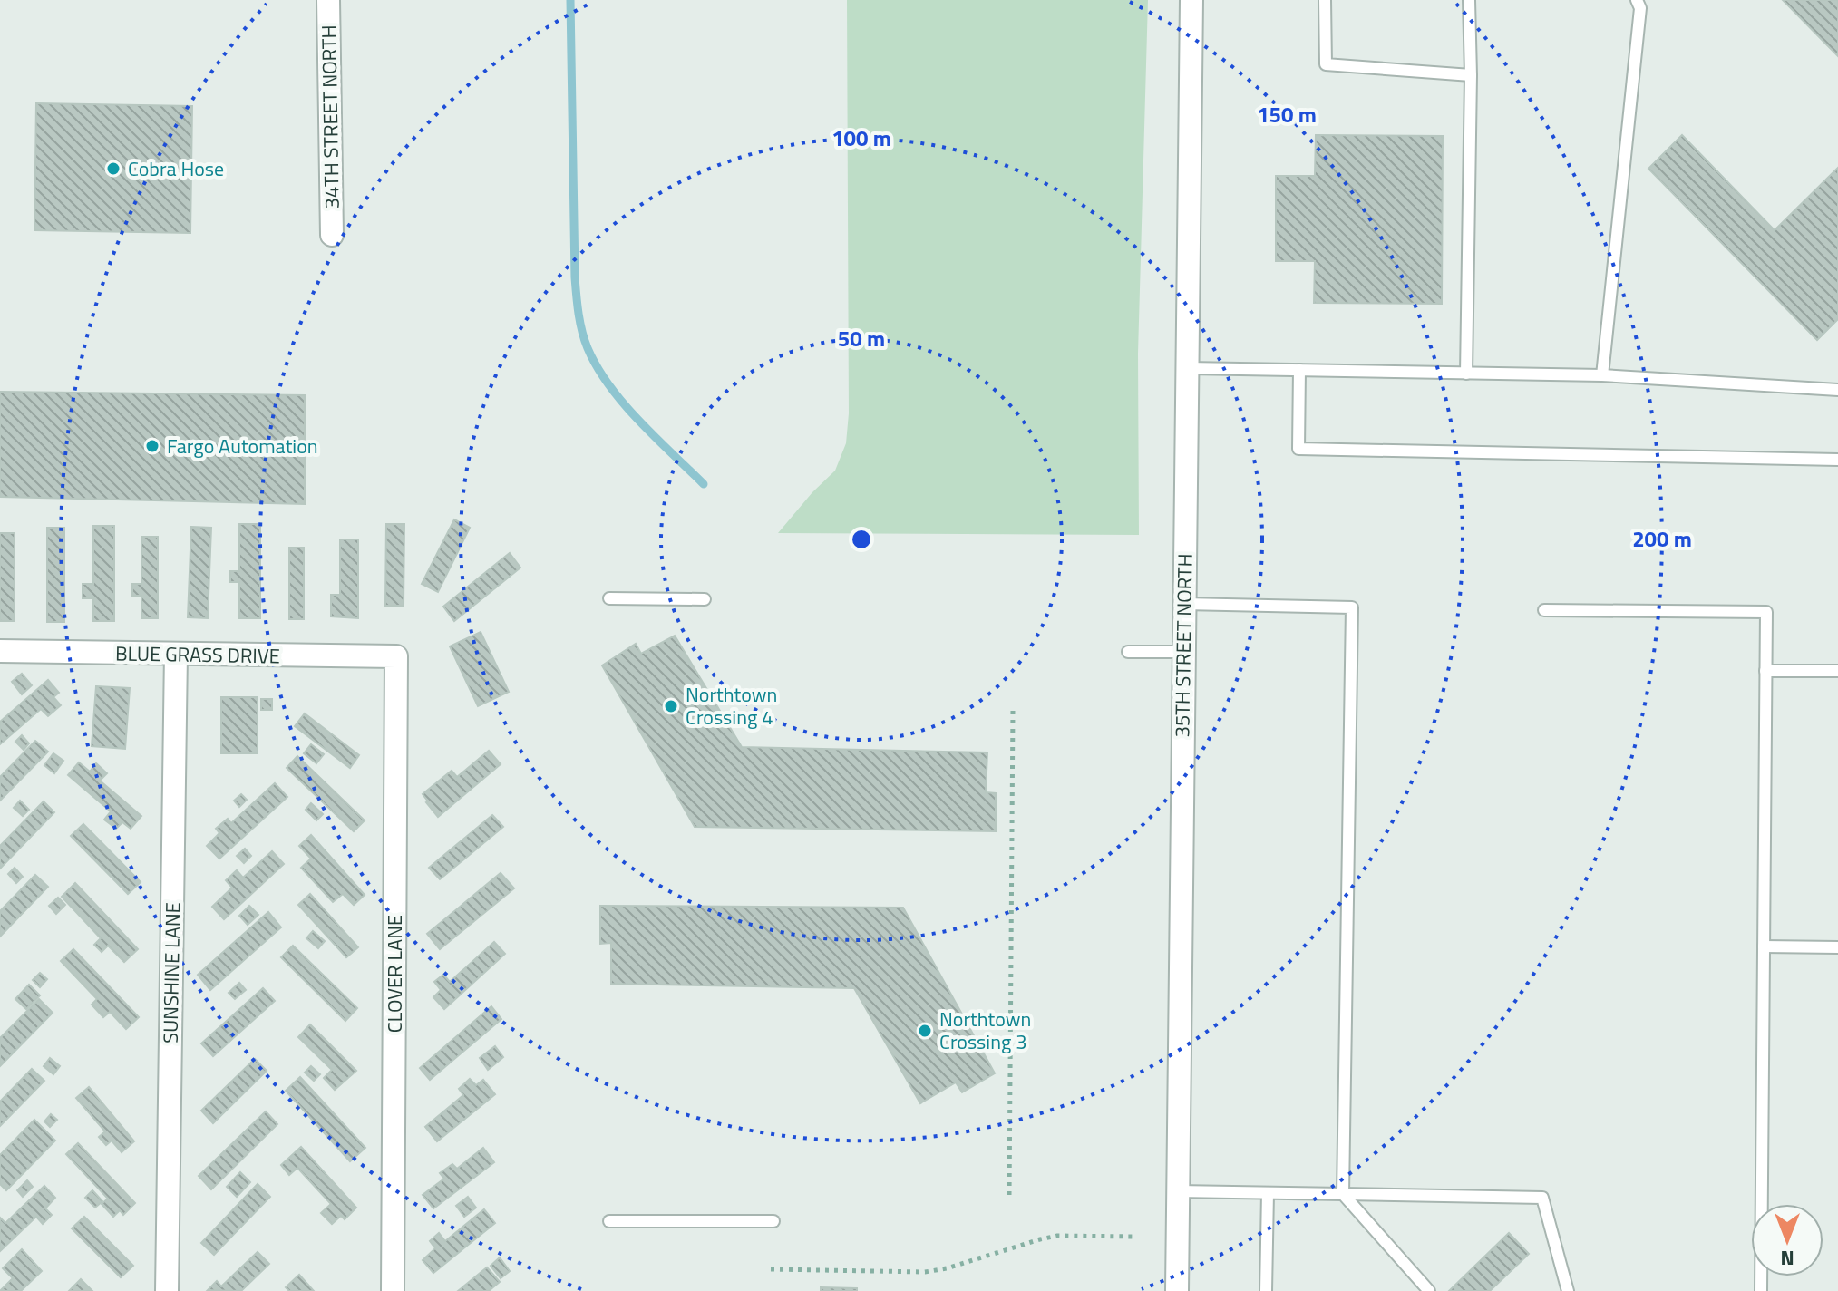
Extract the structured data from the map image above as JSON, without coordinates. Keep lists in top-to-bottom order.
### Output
{
  "streets": {
    "street": [
      "34TH STREET NORTH",
      "35TH STREET NORTH",
      "BLUE GRASS DRIVE",
      "SUNSHINE LANE",
      "CLOVER LANE"
    ]
  },
  "crossings": [
    ["BLUE GRASS DRIVE", "SUNSHINE LANE"],
    ["BLUE GRASS DRIVE", "CLOVER LANE"]
  ],
  "places": [
    "Cobra Hose",
    "Fargo Automation",
    "Northtown Crossing 4",
    "Northtown Crossing 3"
  ],
  "north": "bottom",
  "rings": [
    "150 m",
    "100 m",
    "50 m",
    "200 m"
  ]
}
